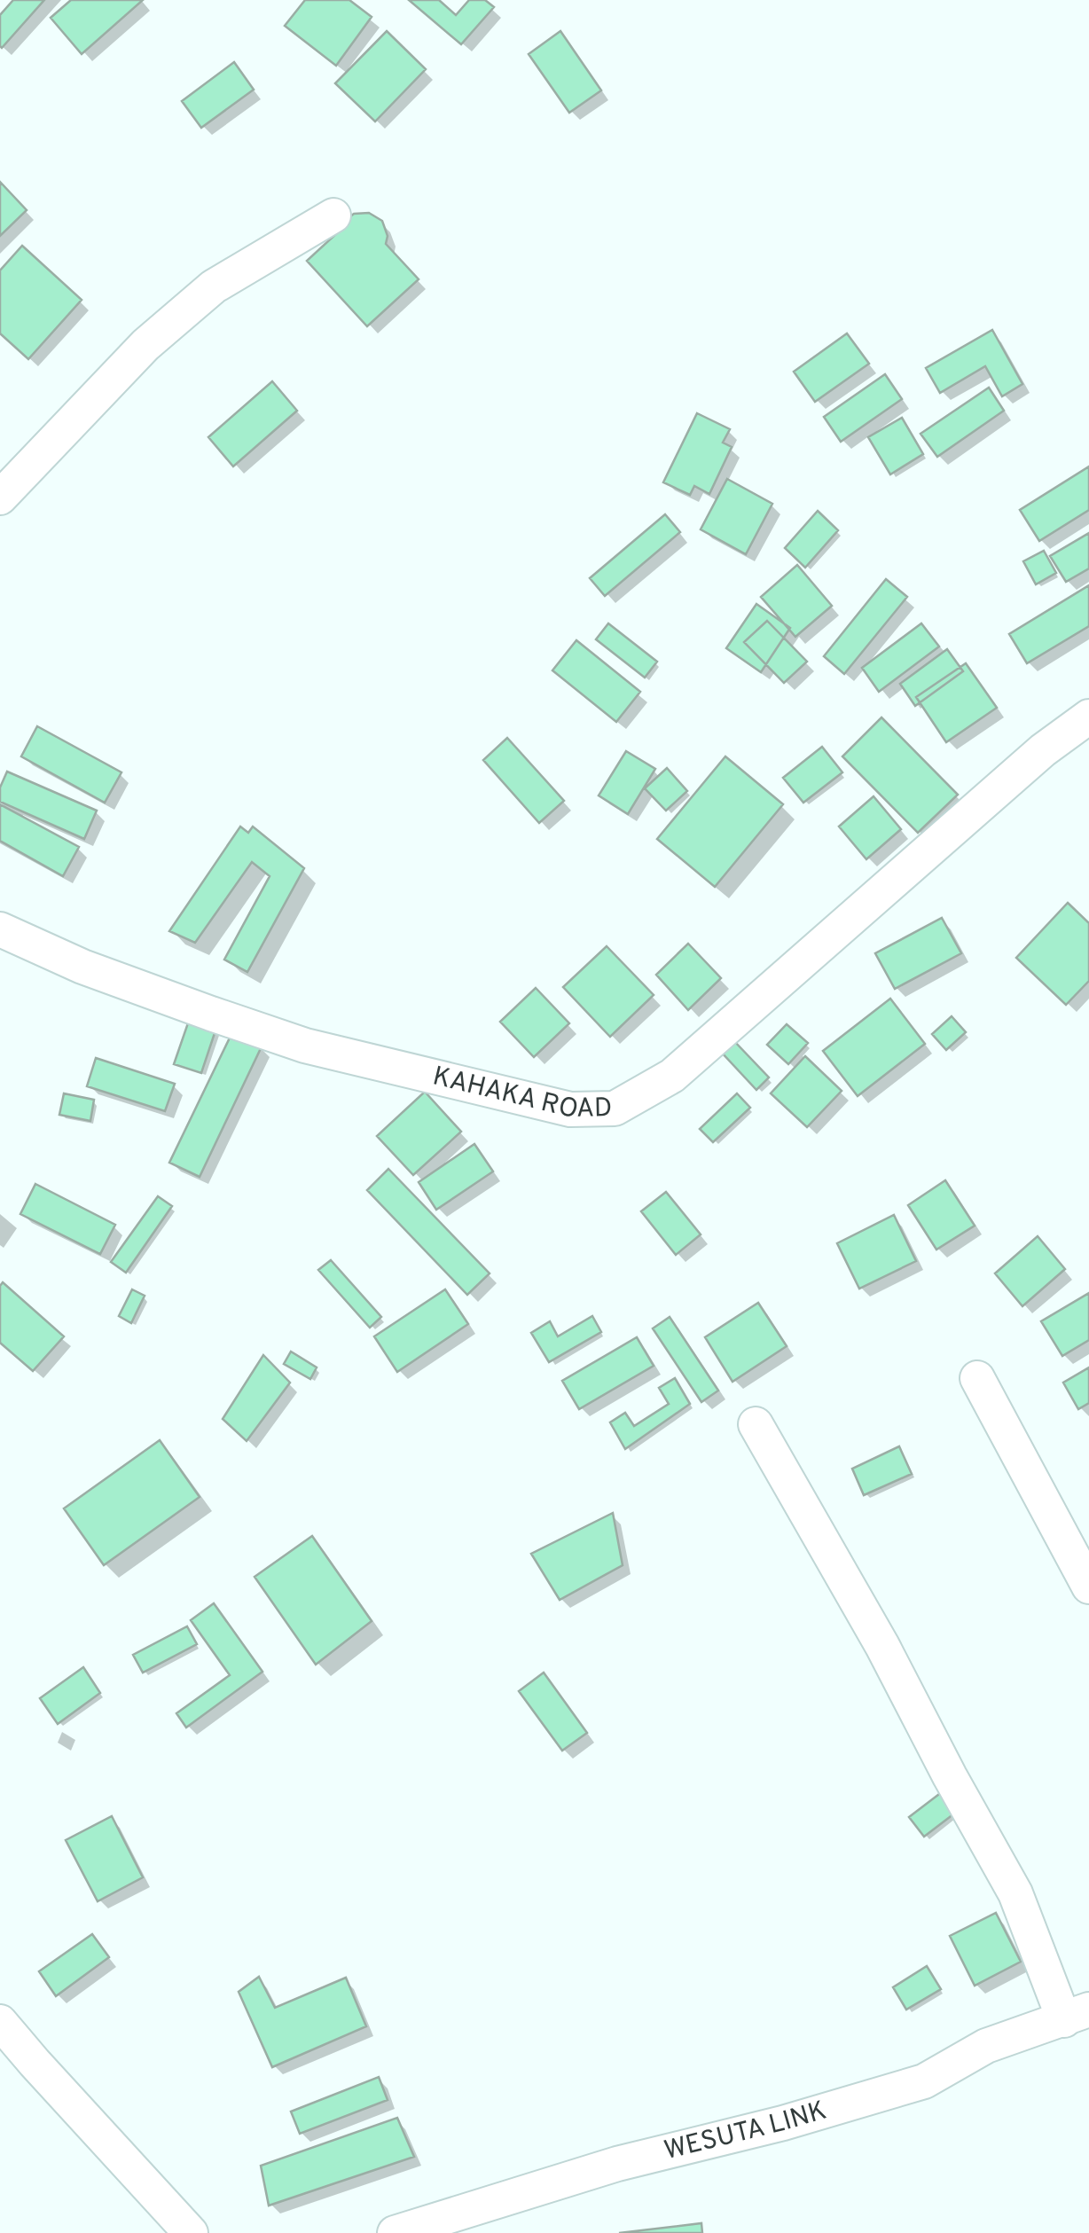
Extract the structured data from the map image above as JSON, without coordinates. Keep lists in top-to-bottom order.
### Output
{
  "streets": {
    "street": ["KAHAKA ROAD", "WESUTA LINK"]
  }
}
